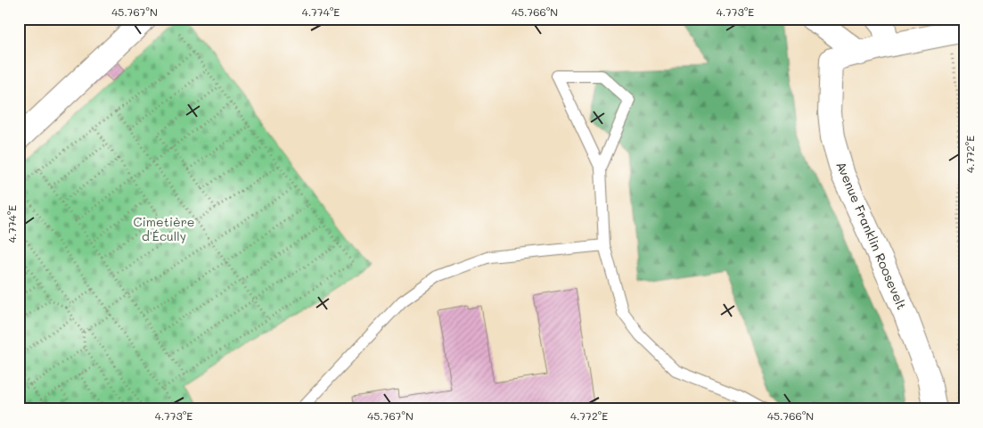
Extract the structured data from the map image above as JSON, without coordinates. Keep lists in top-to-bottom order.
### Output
{
  "streets": {
    "street": ["Avenue Franklin Roosevelt"]
  },
  "parks": ["Cimetière d'Écully"],
  "coordinates": [
    "45.767°N",
    "4.774°E",
    "45.766°N",
    "4.773°E",
    "4.772°E"
  ]
}
